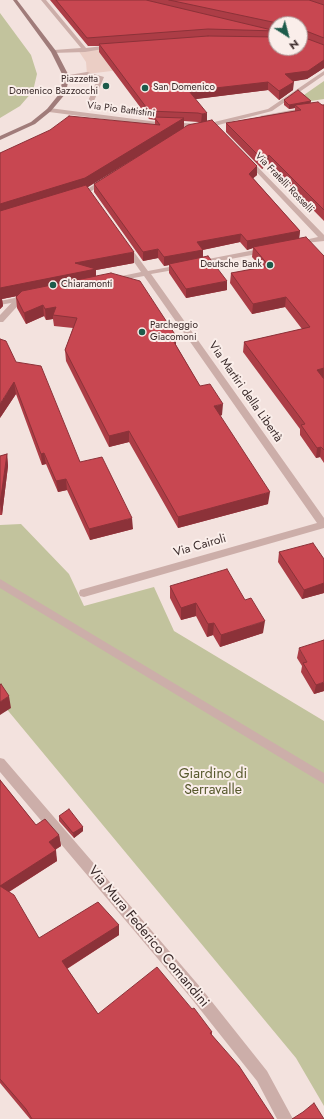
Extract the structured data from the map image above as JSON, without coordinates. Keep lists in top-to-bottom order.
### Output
{
  "streets": {
    "street": [
      "Via Pio Battistini",
      "Via Fratelli Rosselli",
      "Via Martiri della Libertà",
      "Via Cairoli",
      "Via Mura Federico Comandini"
    ]
  },
  "crossings": [
    ["Via Martiri della Libertà", "Via Cairoli"]
  ],
  "parks": ["Giardino di Serravalle"],
  "places": [
    "Piazzetta Domenico Bazzocchi",
    "San Domenico",
    "Deutsche Bank",
    "Chiaramonti",
    "Parcheggio Giacomoni"
  ],
  "north": "bottom right"
}
